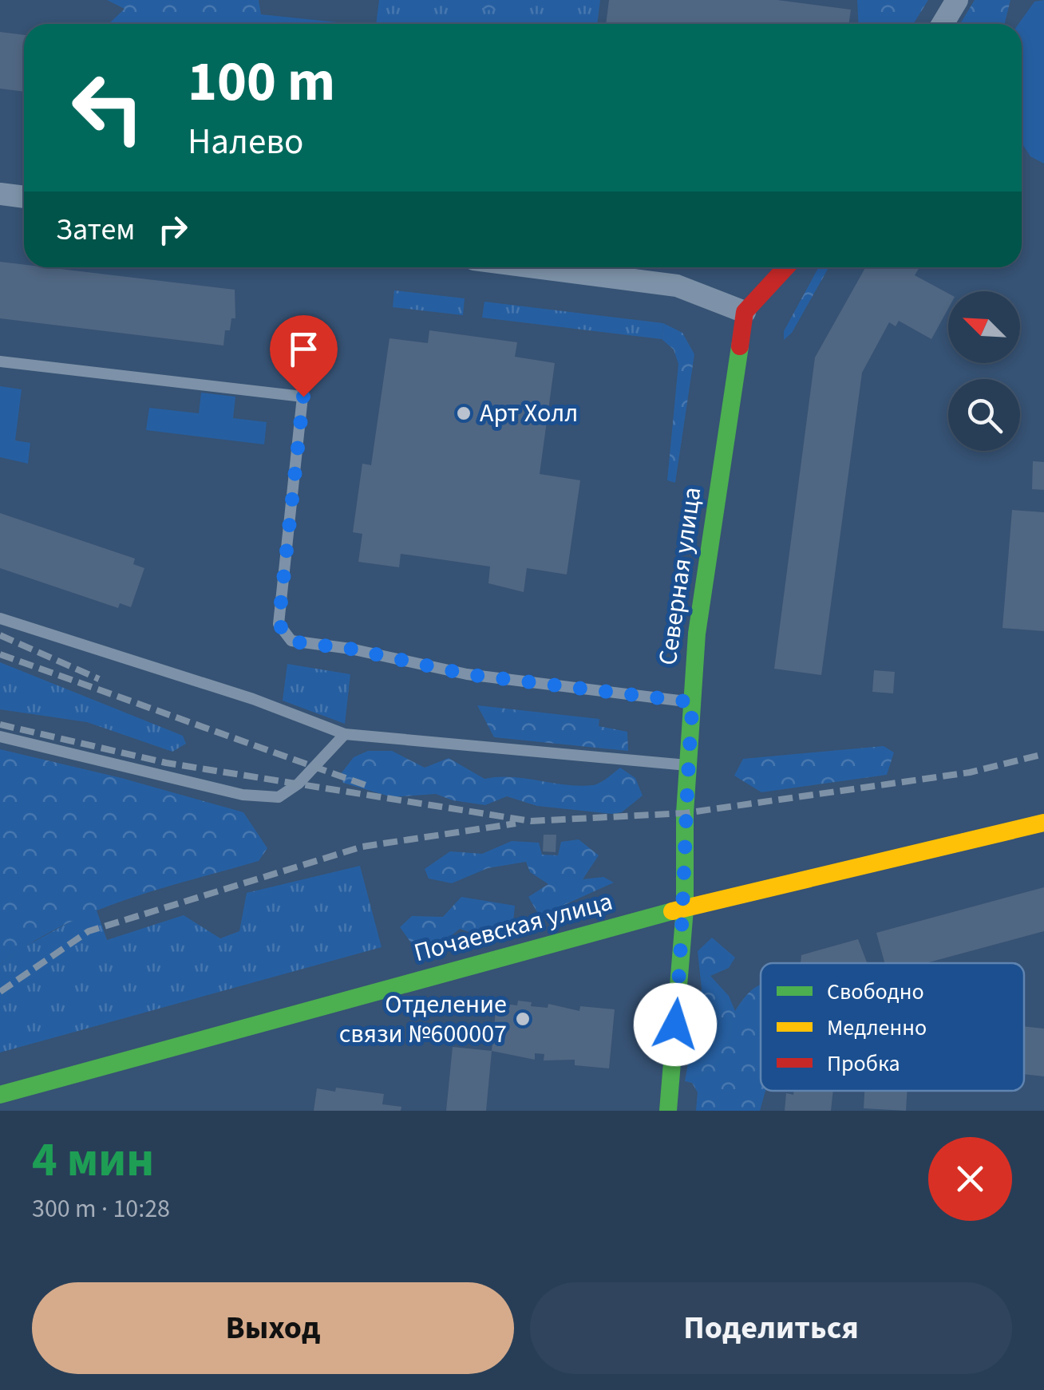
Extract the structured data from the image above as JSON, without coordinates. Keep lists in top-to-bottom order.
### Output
{
  "streets": {
    "main road": ["Северная улица", "Почаевская улица"]
  },
  "crossings": [
    ["Северная улица", "Почаевская улица"]
  ],
  "places": ["Арт Холл", "Отделение связи №600007"],
  "legend": ["Свободно", "Медленно", "Пробка"],
  "north": "top left",
  "page": {
    "turn": ["100 m", "Налево"],
    "then": "Затем",
    "heading": ["4 мин", "300 m · 10:28"],
    "buttons": ["Выход", "Поделиться"]
  }
}
